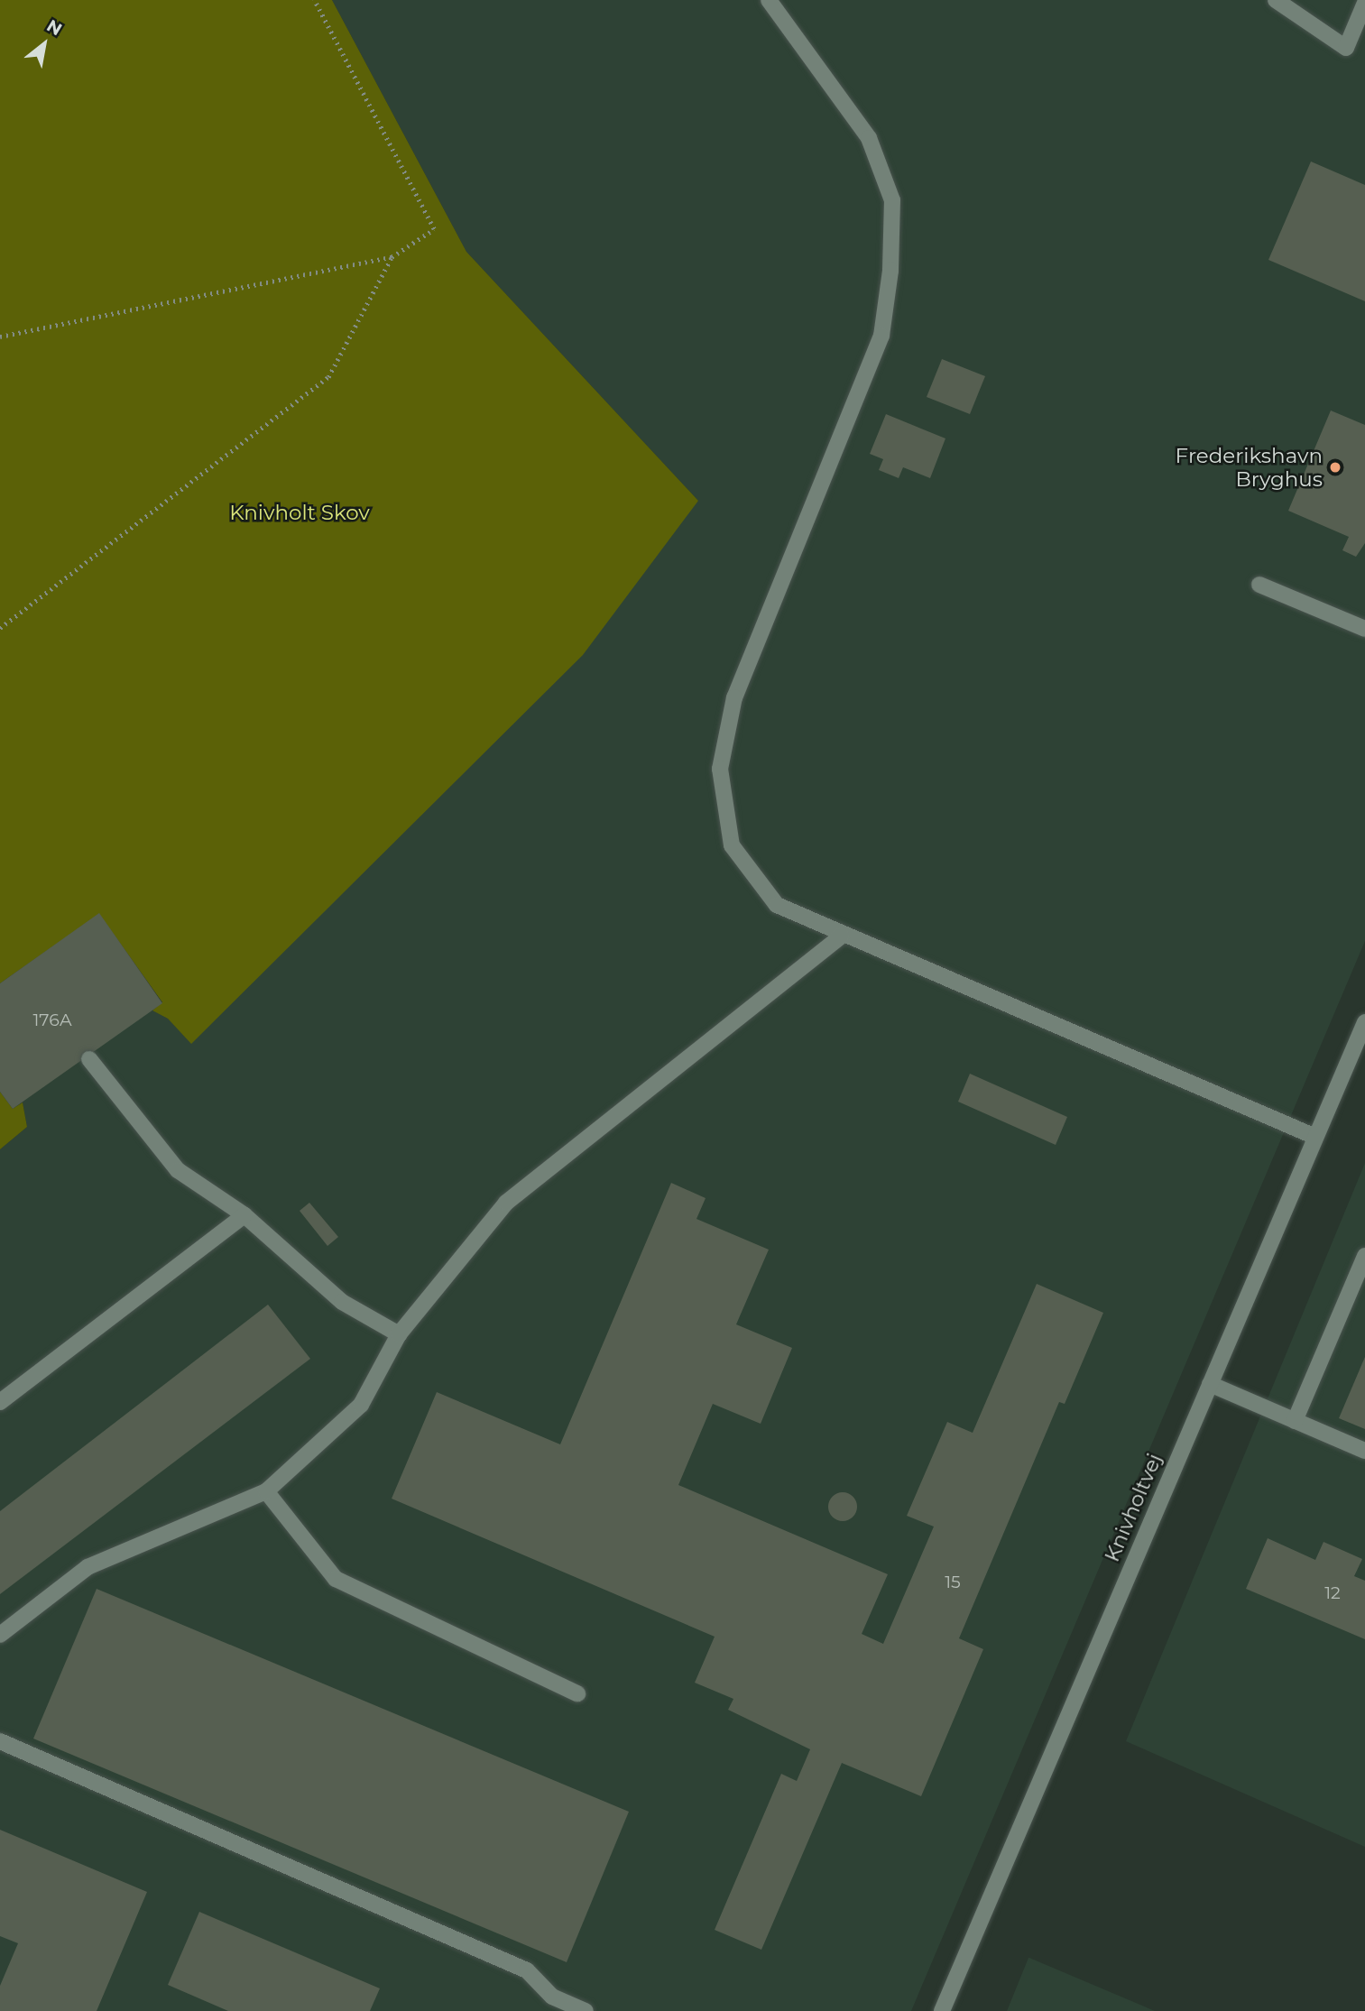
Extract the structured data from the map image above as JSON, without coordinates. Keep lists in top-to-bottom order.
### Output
{
  "streets": {
    "street": ["Knivholtvej"]
  },
  "parks": ["Knivholt Skov"],
  "places": ["Frederikshavn Bryghus"],
  "house_numbers": ["176A", "15", "12"],
  "north": "top right"
}
